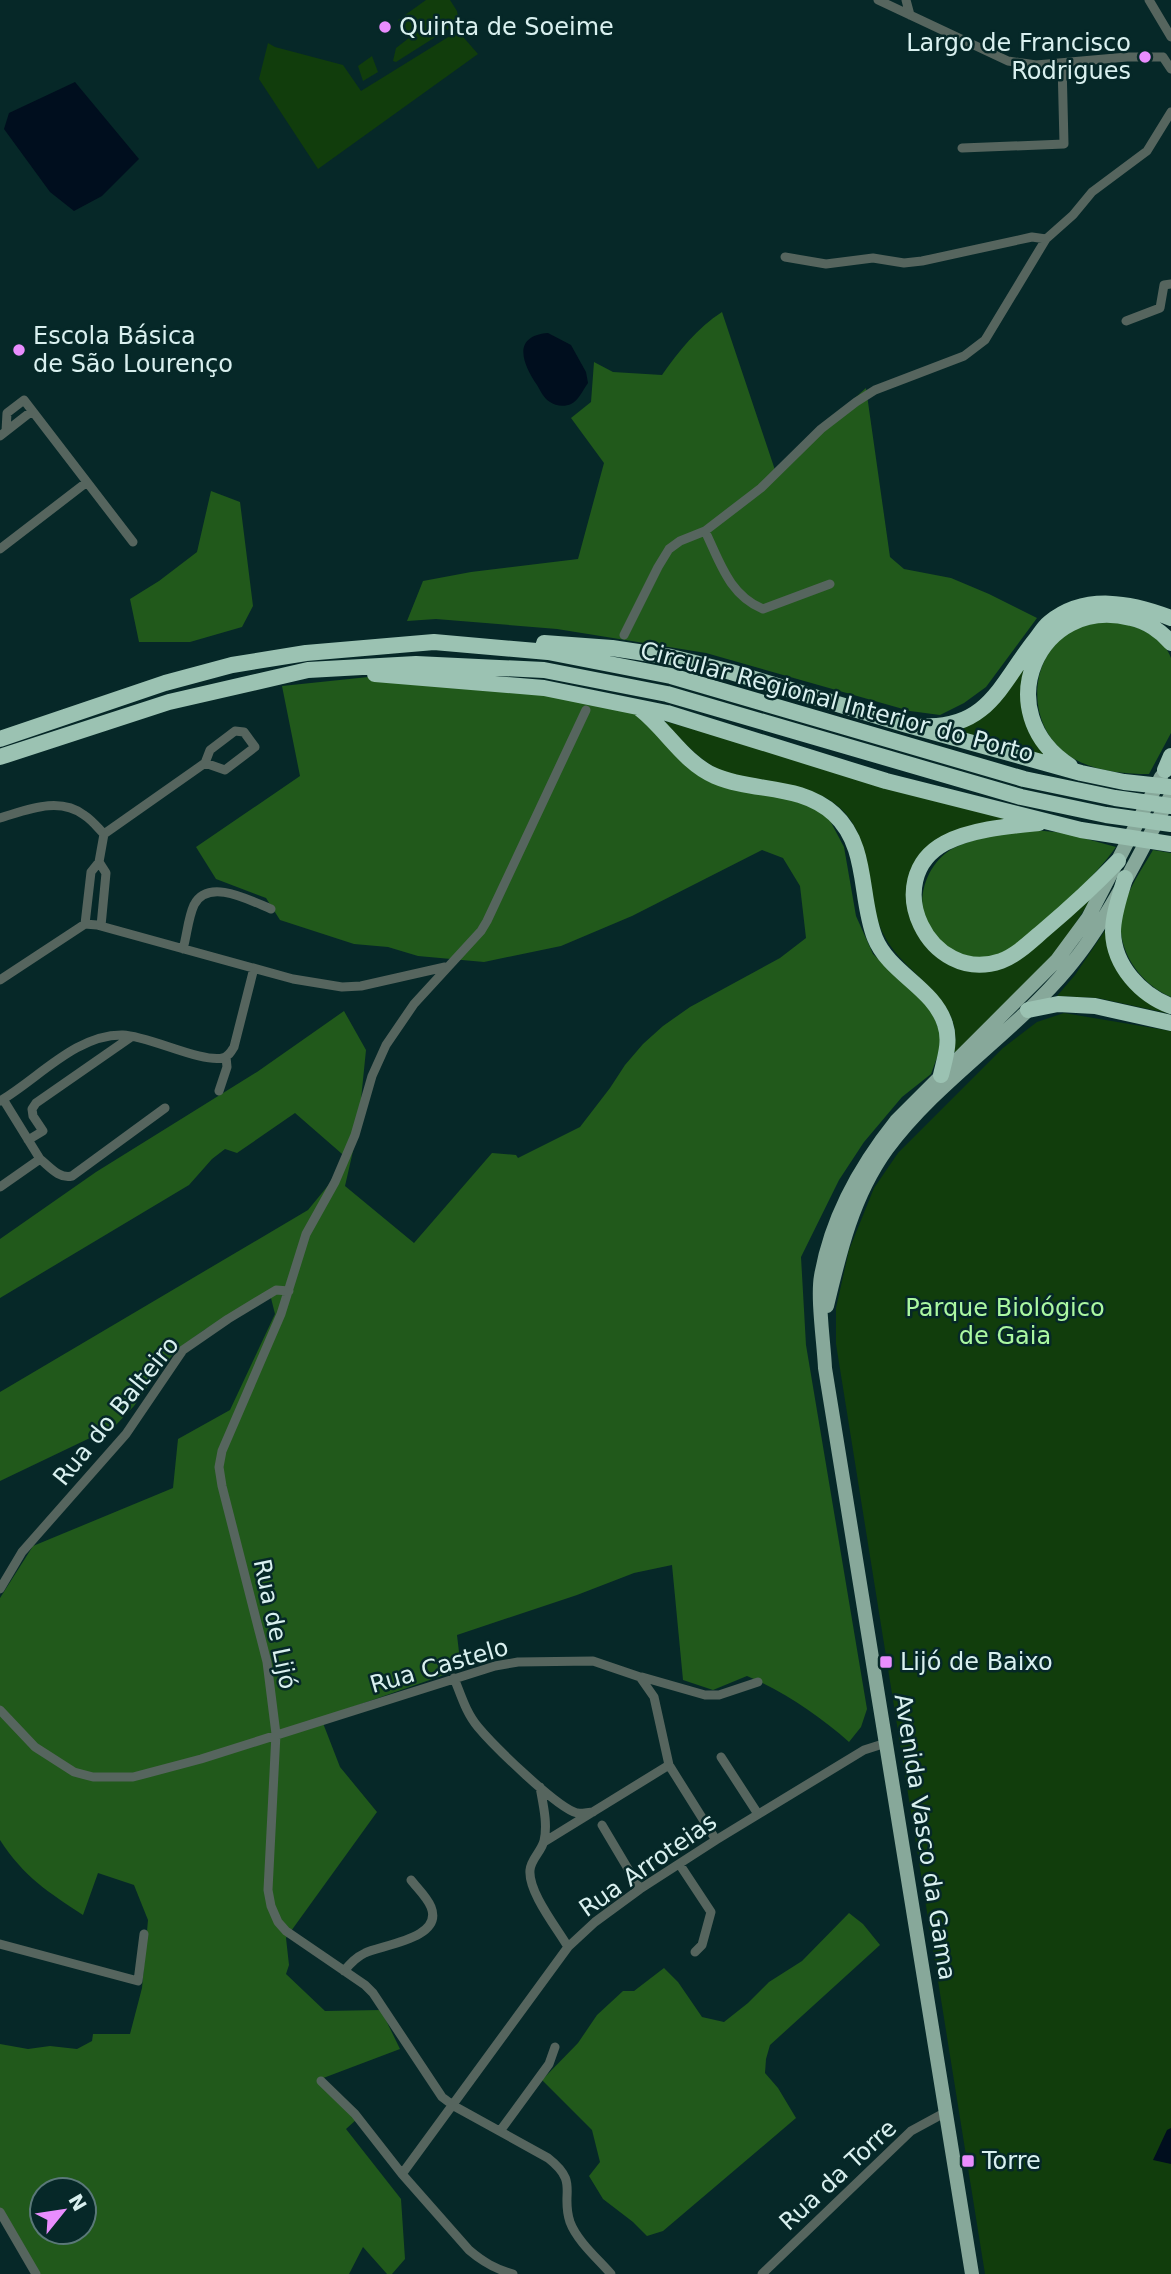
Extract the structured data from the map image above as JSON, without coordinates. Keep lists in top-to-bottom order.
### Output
{
  "streets": {
    "highway": ["Circular Regional Interior do Porto"],
    "main road": ["Avenida Vasco da Gama"],
    "street": [
      "Rua do Balteiro",
      "Rua de Lijó",
      "Rua Castelo",
      "Rua Arroteias",
      "Rua da Torre"
    ]
  },
  "crossings": [
    ["Rua do Balteiro", "Rua de Lijó"],
    ["Rua de Lijó", "Rua Castelo"],
    ["Rua de Lijó", "Rua Arroteias"],
    ["Avenida Vasco da Gama", "Rua Arroteias"],
    ["Avenida Vasco da Gama", "Rua da Torre"]
  ],
  "parks": ["Parque Biológico de Gaia"],
  "places": {
    "other": ["Quinta de Soeime", "Largo de Francisco Rodrigues", "Escola Básica de São Lourenço"],
    "transit": ["Lijó de Baixo", "Torre"]
  },
  "north": "top right"
}
